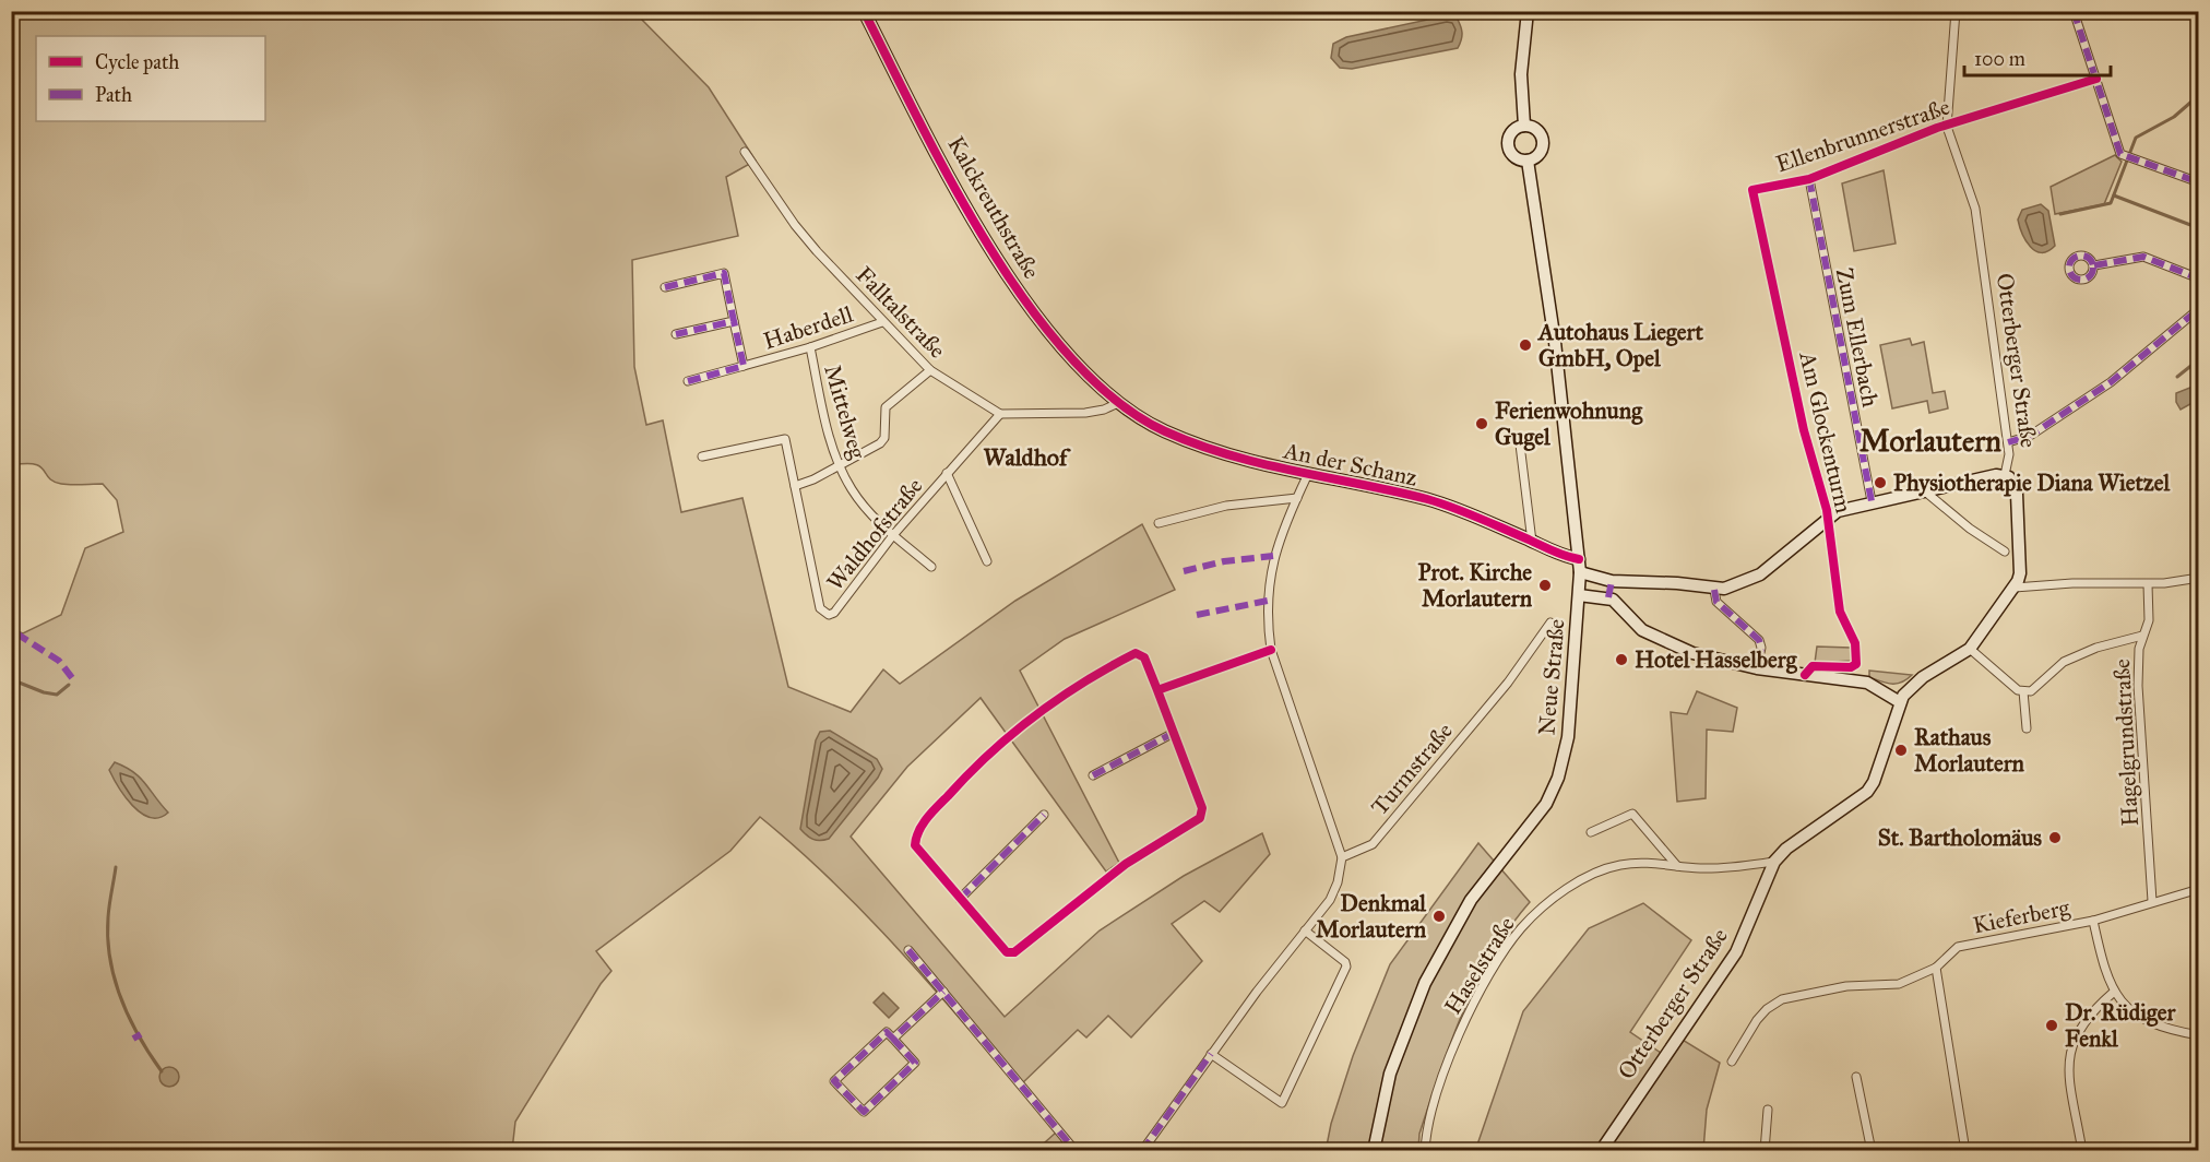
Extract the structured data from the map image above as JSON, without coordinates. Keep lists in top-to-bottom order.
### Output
{
  "streets": {
    "street": [
      "Ellenbrunnerstraße",
      "Kalckreuthstraße",
      "Falltalstraße",
      "Haberdell",
      "Zum Ellerbach",
      "Otterberger Straße",
      "Mittelweg",
      "Am Glockenturm",
      "An der Schanz",
      "Waldhofstraße",
      "Neue Straße",
      "Hagelgrundstraße",
      "Turmstraße",
      "Kieferberg",
      "Haselstraße"
    ]
  },
  "crossings": [
    ["Ellenbrunnerstraße", "Zum Ellerbach"],
    ["Ellenbrunnerstraße", "Otterberger Straße"],
    ["Ellenbrunnerstraße", "Am Glockenturm"],
    ["Kalckreuthstraße", "An der Schanz"],
    ["Falltalstraße", "Haberdell"],
    ["Falltalstraße", "Waldhofstraße"],
    ["Haberdell", "Mittelweg"],
    ["Otterberger Straße", "Haselstraße"],
    ["Mittelweg", "Waldhofstraße"],
    ["An der Schanz", "Neue Straße"],
    ["Hagelgrundstraße", "Kieferberg"]
  ],
  "districts": ["Morlautern", "Waldhof"],
  "places": [
    "Autohaus Liegert GmbH, Opel",
    "Ferienwohnung Gugel",
    "Physiotherapie Diana Wietzel",
    "Prot. Kirche Morlautern",
    "Hotel Hasselberg",
    "Rathaus Morlautern",
    "St. Bartholomäus",
    "Denkmal Morlautern",
    "Dr. Rüdiger Fenkl"
  ],
  "legend": ["Cycle path", "Path"],
  "scale_bar": "100 m"
}
